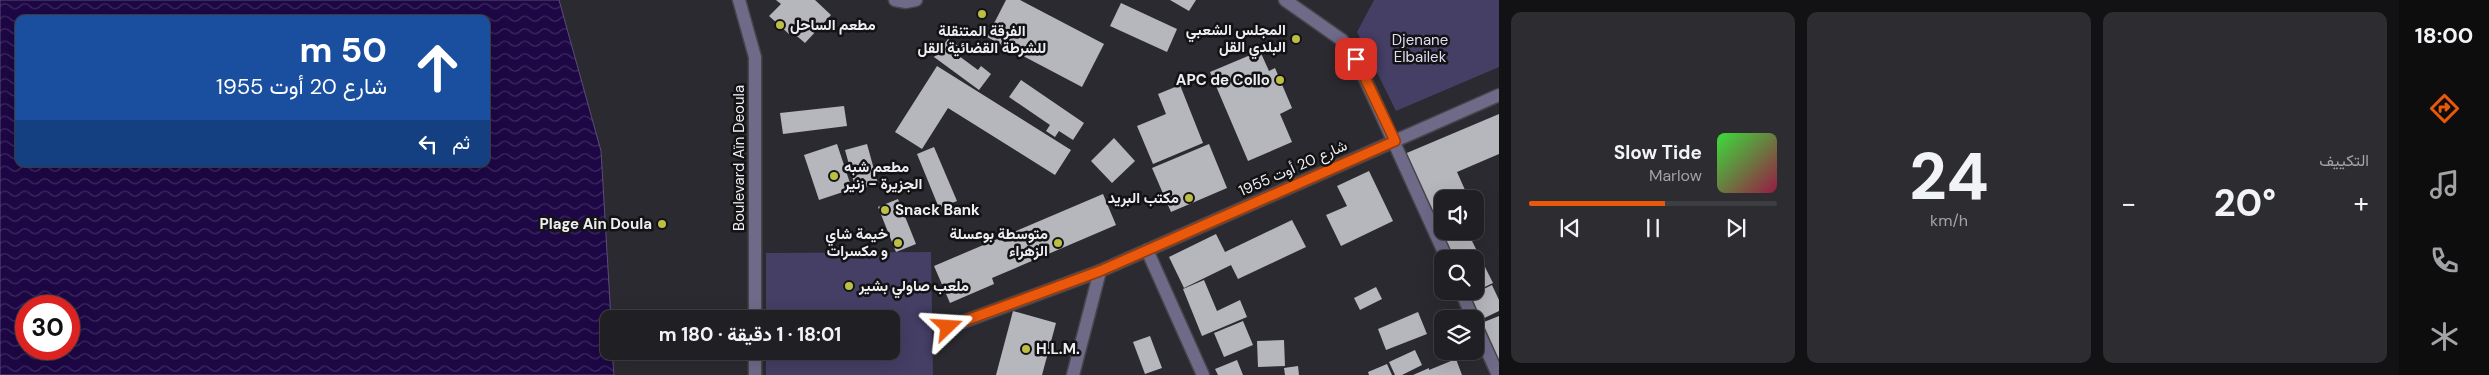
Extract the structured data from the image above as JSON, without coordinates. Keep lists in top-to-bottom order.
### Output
{
  "streets": {
    "street": ["Boulevard Aïn Deoula", "شارع 20 أوت 1955"]
  },
  "parks": ["Djenane Elbailek"],
  "places": [
    "الفرقة المتنقلة للشرطة القضائية القل",
    "مطعم الساحل",
    "المجلس الشعبي البلدي القل",
    "APC de Collo",
    "مطعم شبه الجزيرة - زنير",
    "مكتب البريد",
    "Snack Bank",
    "Plage Ain Doula",
    "خيمة شاي و مكسرات",
    "متوسطة بوعسلة الزهراء",
    "ملعب صاولي بشير",
    "H.L.M."
  ],
  "page": {
    "tabs": "18:00",
    "tile": [
      "التكييف",
      ["24", "km/h"]
    ],
    "turn": ["50 m", "شارع 20 أوت 1955"],
    "then": "ثم",
    "song": ["Slow Tide", "Marlow"],
    "heat": ["−", "20°", "+"],
    "limit": "30",
    "trip": "18:01 · 1 دقيقة · 180 m"
  }
}
